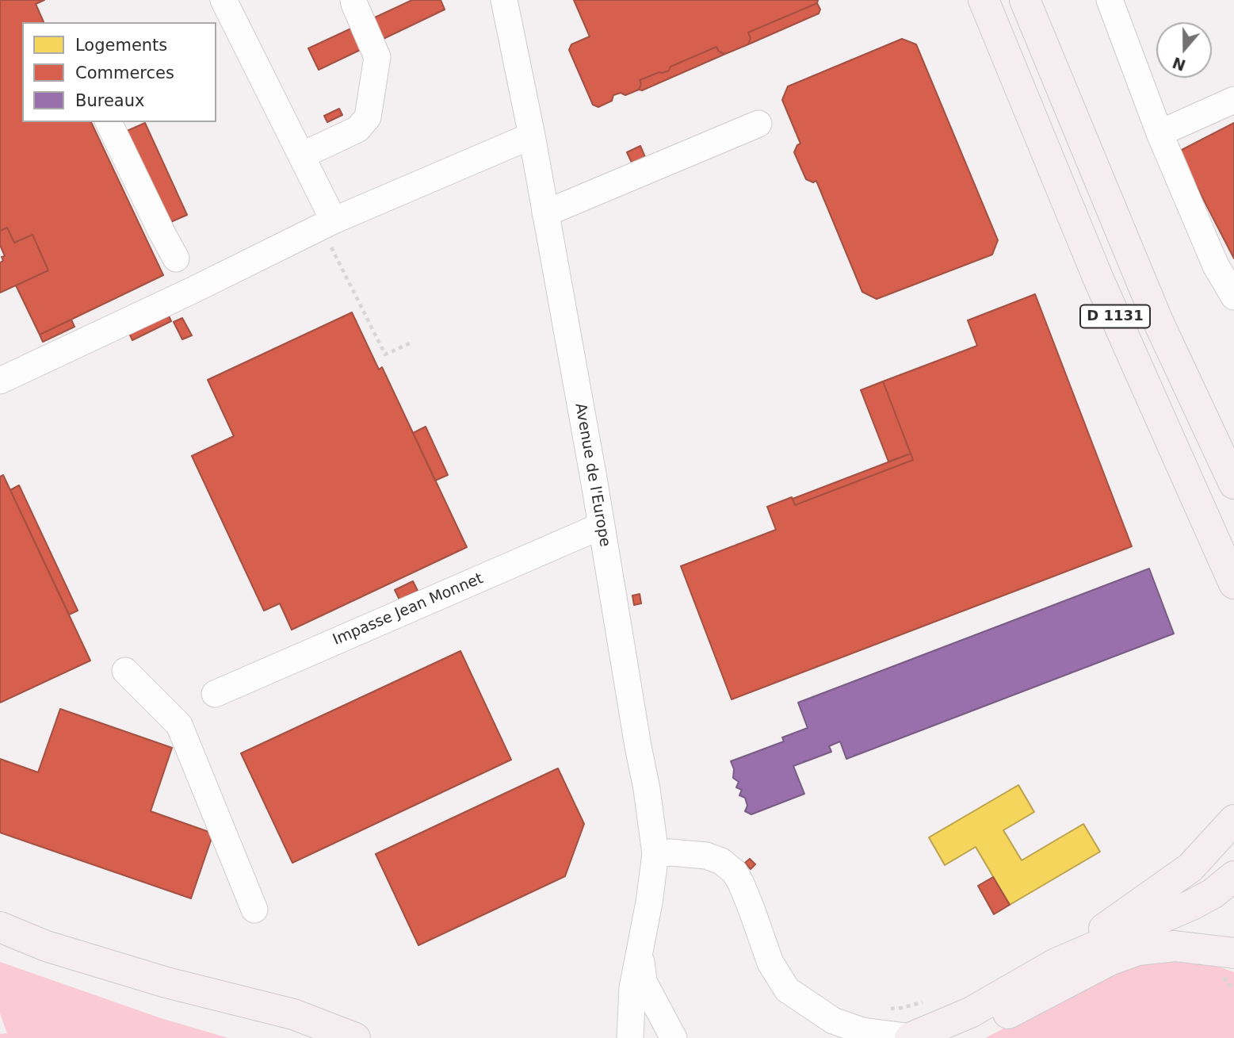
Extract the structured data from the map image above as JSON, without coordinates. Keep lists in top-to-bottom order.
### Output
{
  "streets": {
    "main road": ["D 1131"],
    "street": ["Avenue de l'Europe", "Impasse Jean Monnet"]
  },
  "crossings": [
    ["Avenue de l'Europe", "Impasse Jean Monnet"]
  ],
  "legend": ["Logements", "Commerces", "Bureaux"],
  "north": "bottom"
}
